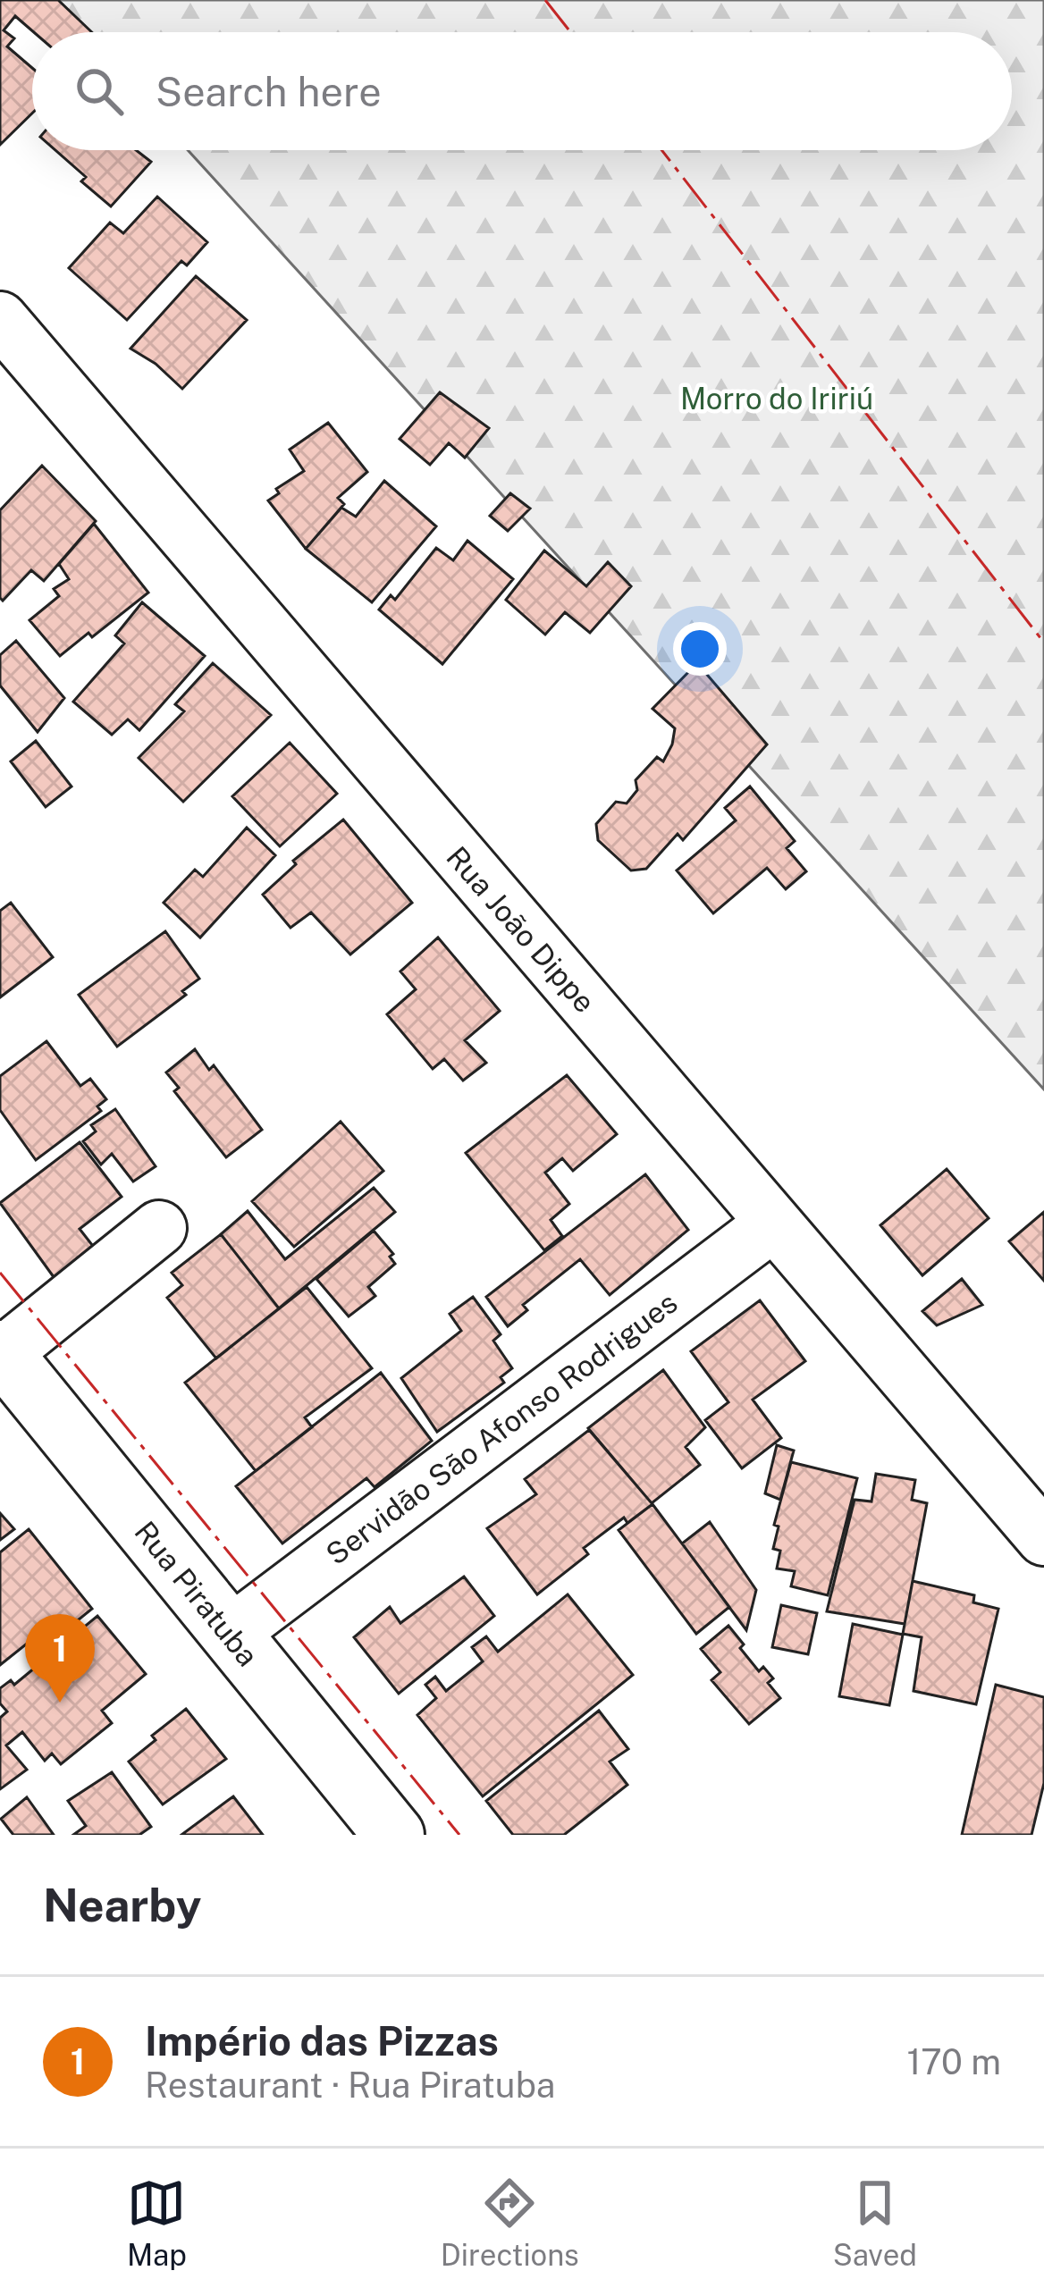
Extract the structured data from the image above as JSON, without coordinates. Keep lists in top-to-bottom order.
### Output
{
  "streets": {
    "main road": ["Rua Piratuba"],
    "street": ["Rua João Dippe", "Servidão São Afonso Rodrigues"]
  },
  "crossings": [
    ["Rua João Dippe", "Servidão São Afonso Rodrigues"],
    ["Servidão São Afonso Rodrigues", "Rua Piratuba"]
  ],
  "parks": ["Morro do Iririú"],
  "page": {
    "search": "Search here",
    "pins": "1",
    "heading": "Nearby",
    "list": [
      {
        "mark": "1",
        "name": "Império das Pizzas",
        "note": "Restaurant · Rua Piratuba",
        "value": "170 m"
      }
    ],
    "nav": ["Map", "Directions", "Saved"]
  }
}
